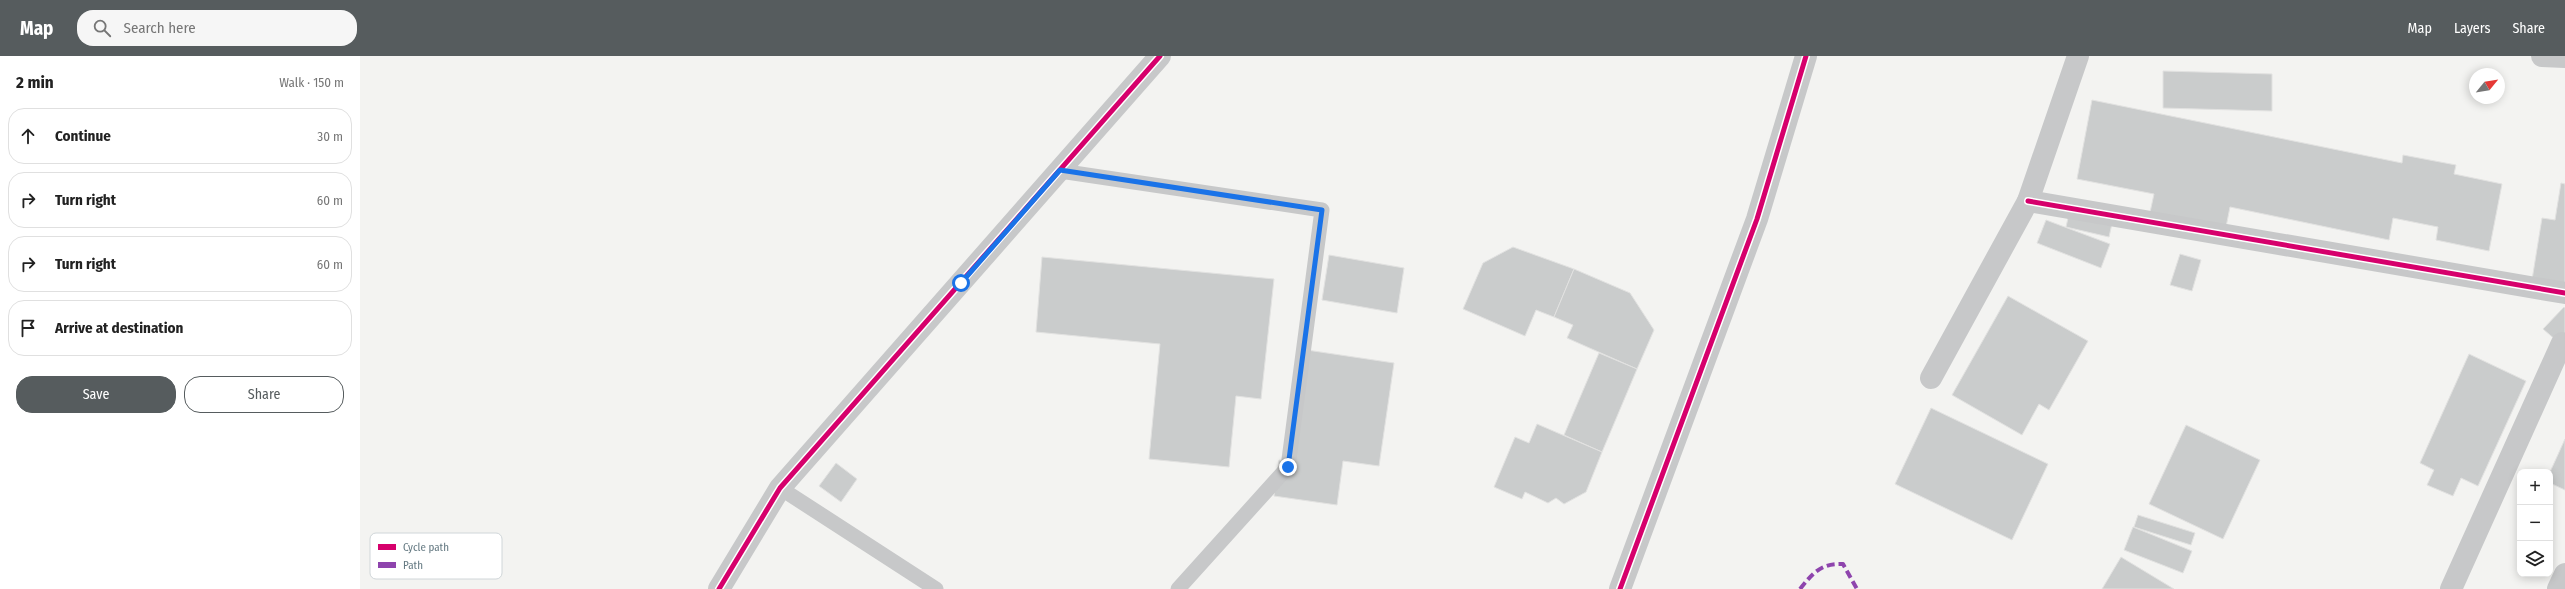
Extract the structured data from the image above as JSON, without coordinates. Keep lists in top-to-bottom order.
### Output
{
  "legend": ["Cycle path", "Path"],
  "north": "top right",
  "page": {
    "header": "Map",
    "search": "Search here",
    "nav": ["Map", "Layers", "Share"],
    "heading": ["2 min", "Walk · 150 m"],
    "list": [
      ["Continue", "30 m"],
      ["Turn right", "60 m"],
      ["Turn right", "60 m"],
      "Arrive at destination"
    ],
    "buttons": ["Save", "Share"],
    "map_buttons": ["+", "−"]
  }
}
